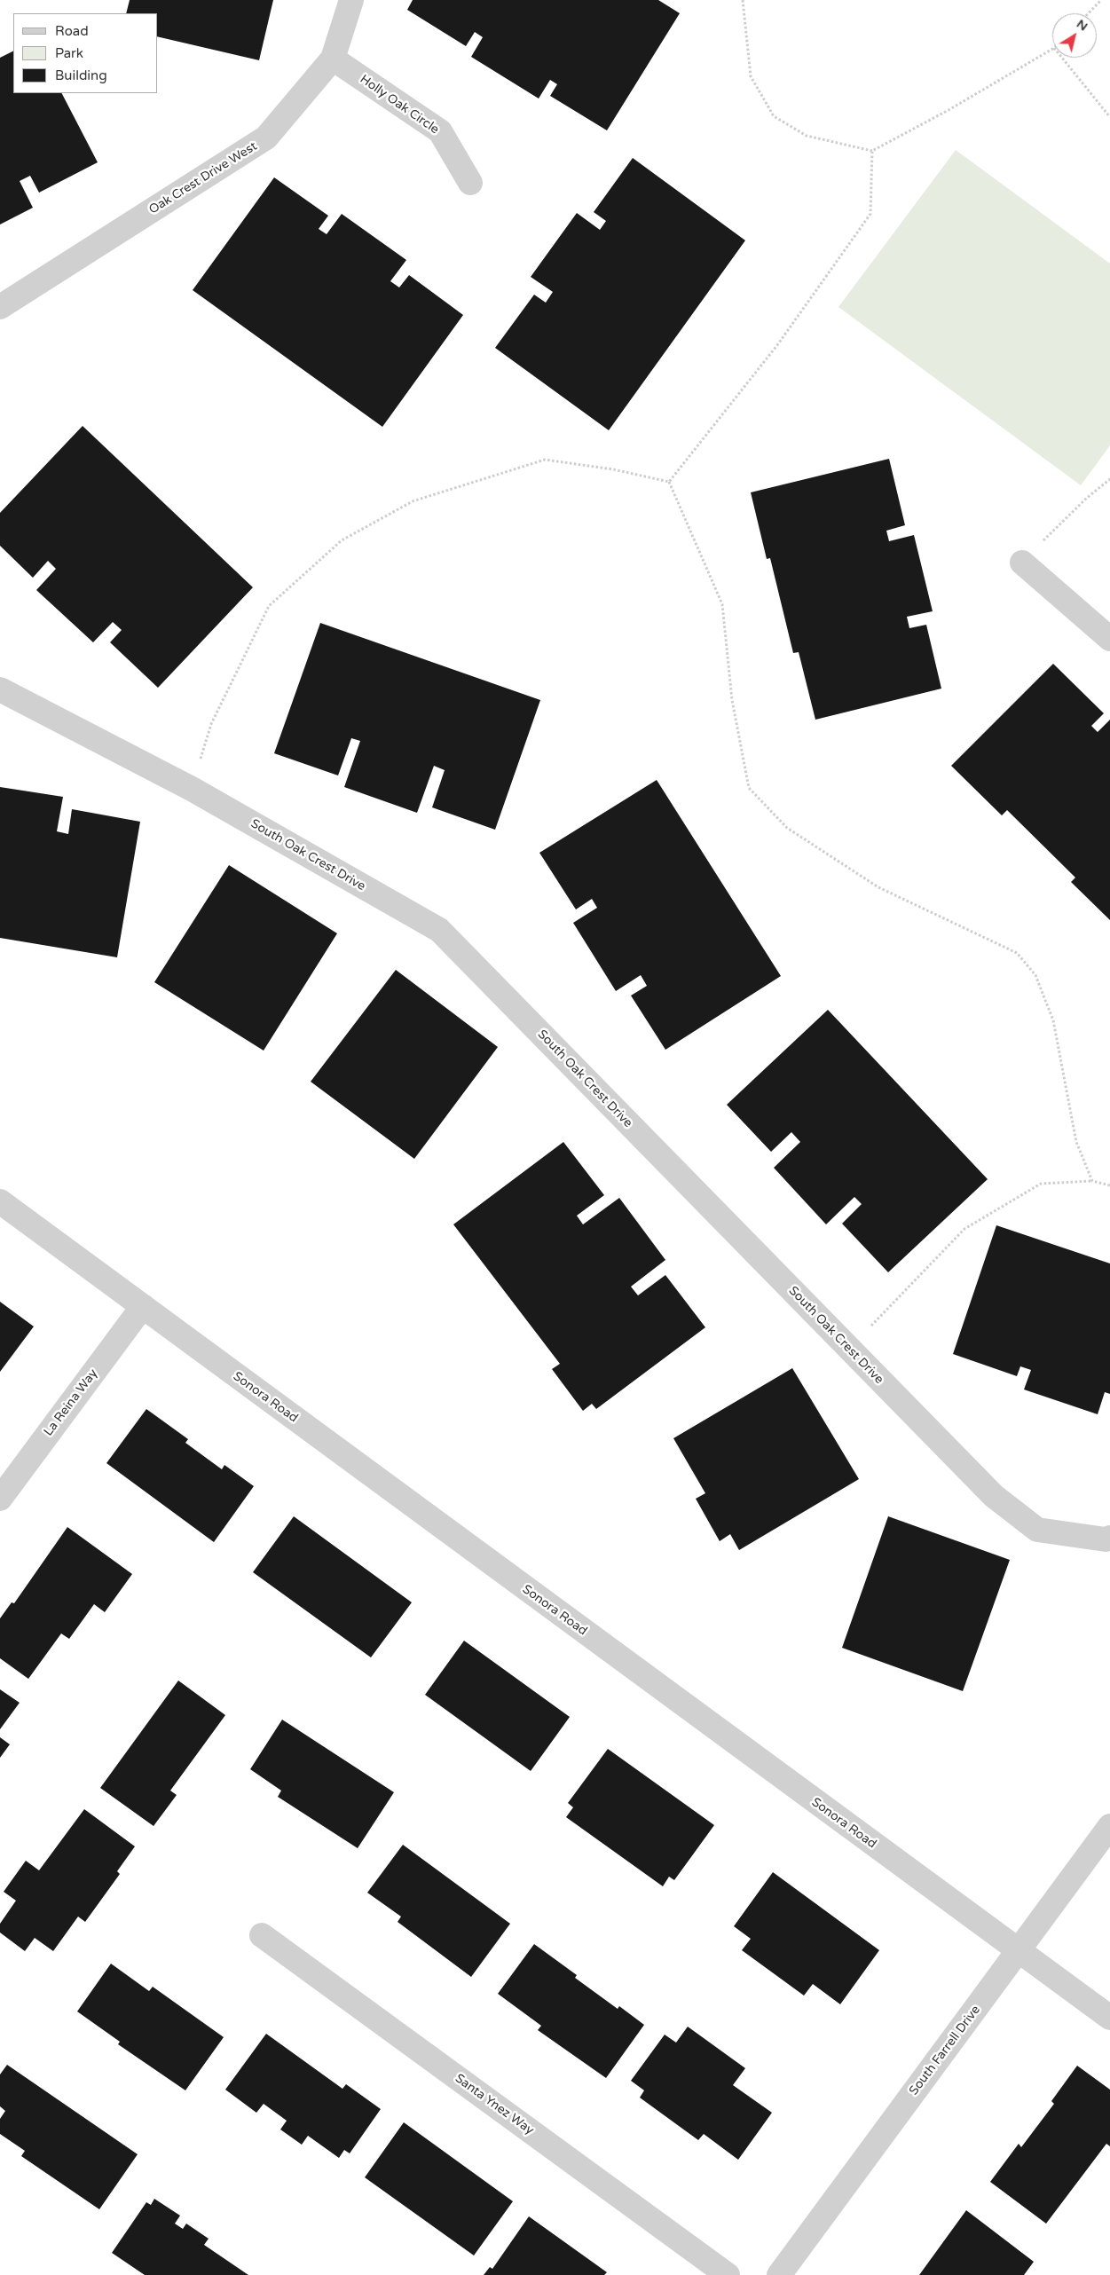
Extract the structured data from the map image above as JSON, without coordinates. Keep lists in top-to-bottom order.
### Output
{
  "streets": {
    "street": [
      "Holly Oak Circle",
      "Oak Crest Drive West",
      "South Oak Crest Drive",
      "Sonora Road",
      "La Reina Way",
      "South Farrell Drive",
      "Santa Ynez Way"
    ]
  },
  "crossings": [
    ["Holly Oak Circle", "Oak Crest Drive West"],
    ["Sonora Road", "La Reina Way"],
    ["Sonora Road", "South Farrell Drive"]
  ],
  "legend": ["Road", "Park", "Building"],
  "north": "top right"
}
